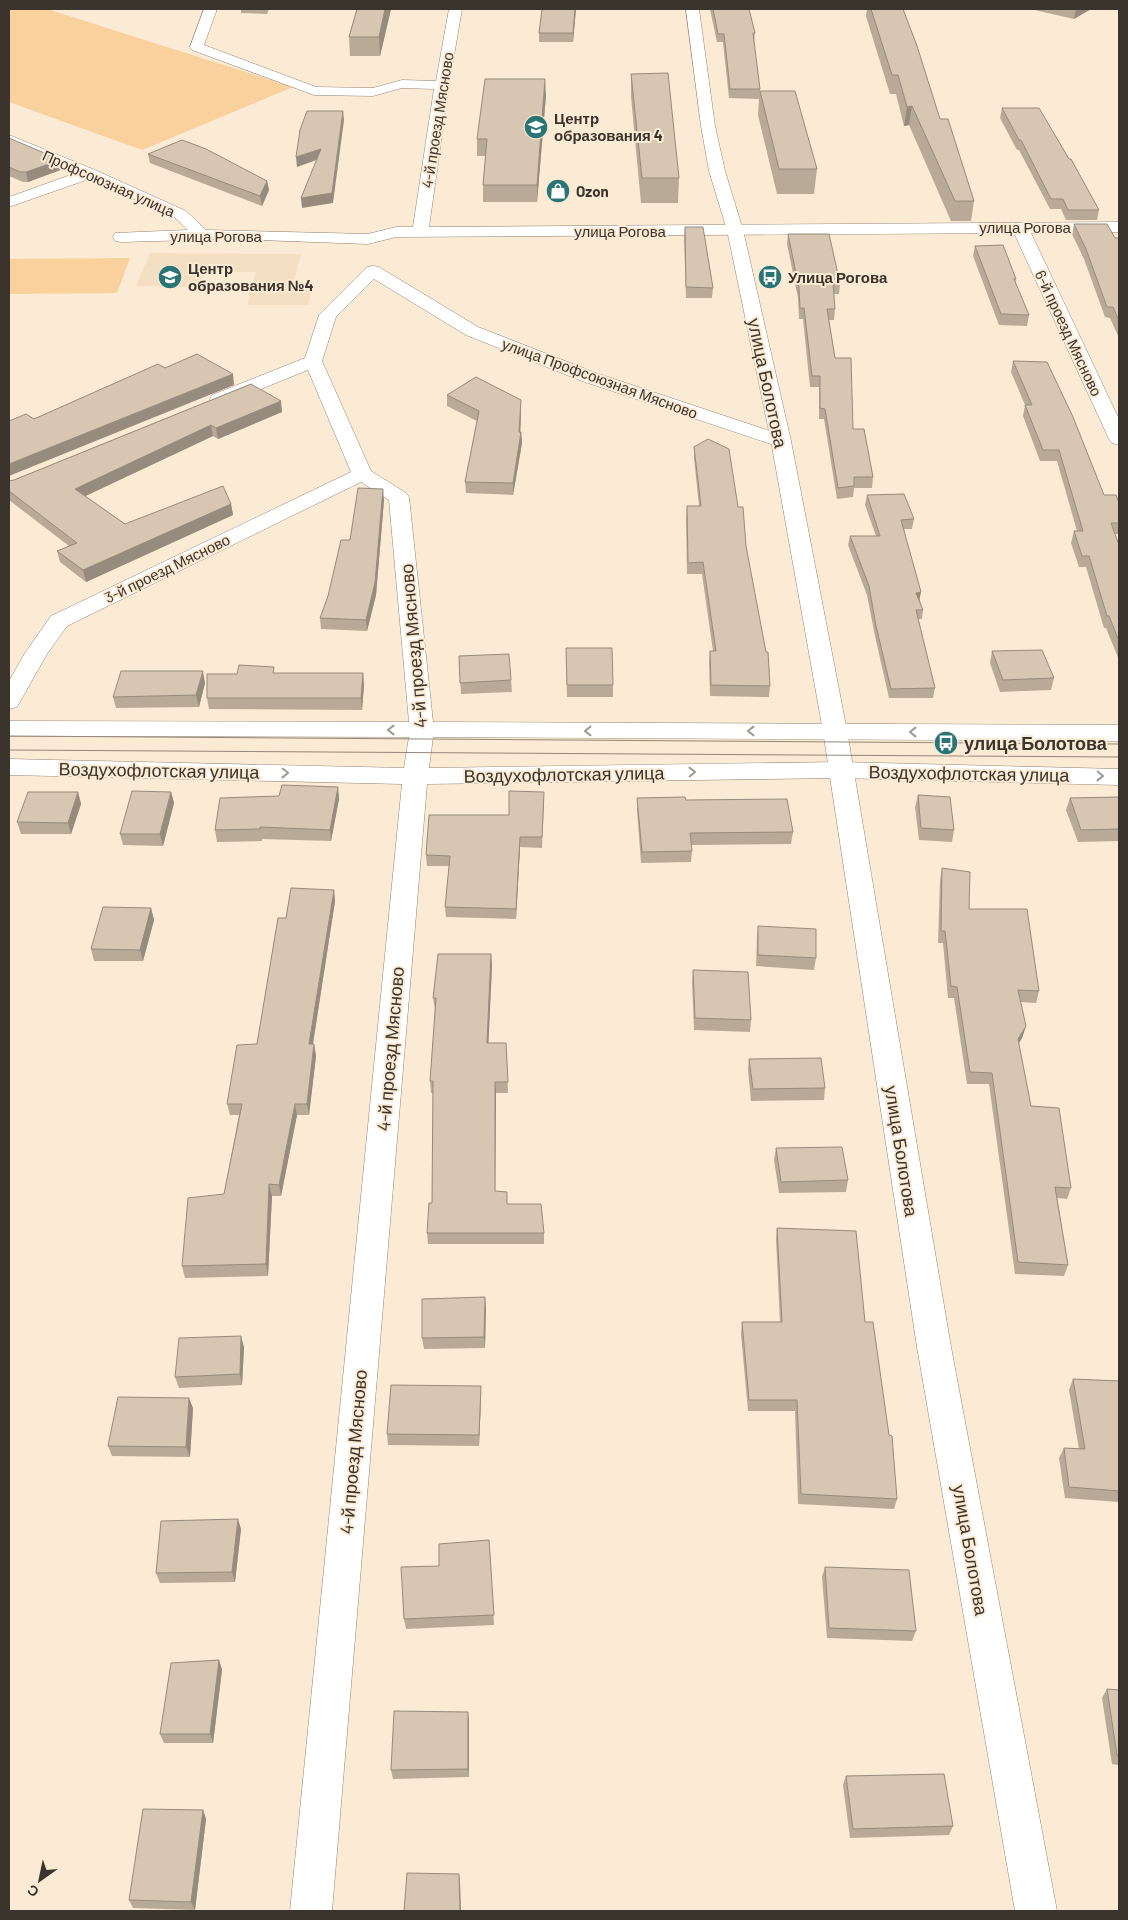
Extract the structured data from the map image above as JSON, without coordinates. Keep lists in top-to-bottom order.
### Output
{
  "streets": {
    "street": [
      "4-й проезд Мясново",
      "Профсоюзная улица",
      "улица Рогова",
      "6-й проезд Мясново",
      "улица Профсоюзная Мясново",
      "улица Болотова",
      "3-й проезд Мясново",
      "Воздухофлотская улица"
    ]
  },
  "crossings": [
    ["4-й проезд Мясново", "улица Рогова"],
    ["4-й проезд Мясново", "3-й проезд Мясново"],
    ["4-й проезд Мясново", "Воздухофлотская улица"],
    ["Профсоюзная улица", "улица Рогова"],
    ["улица Рогова", "6-й проезд Мясново"],
    ["улица Рогова", "улица Болотова"],
    ["улица Профсоюзная Мясново", "улица Болотова"],
    ["улица Болотова", "Воздухофлотская улица"]
  ],
  "places": {
    "school or university": ["Центр образования 4", "Центр образования №4"],
    "shop": ["Ozon"],
    "bus stop": ["Улица Рогова", "улица Болотова"]
  },
  "north": "bottom left"
}
